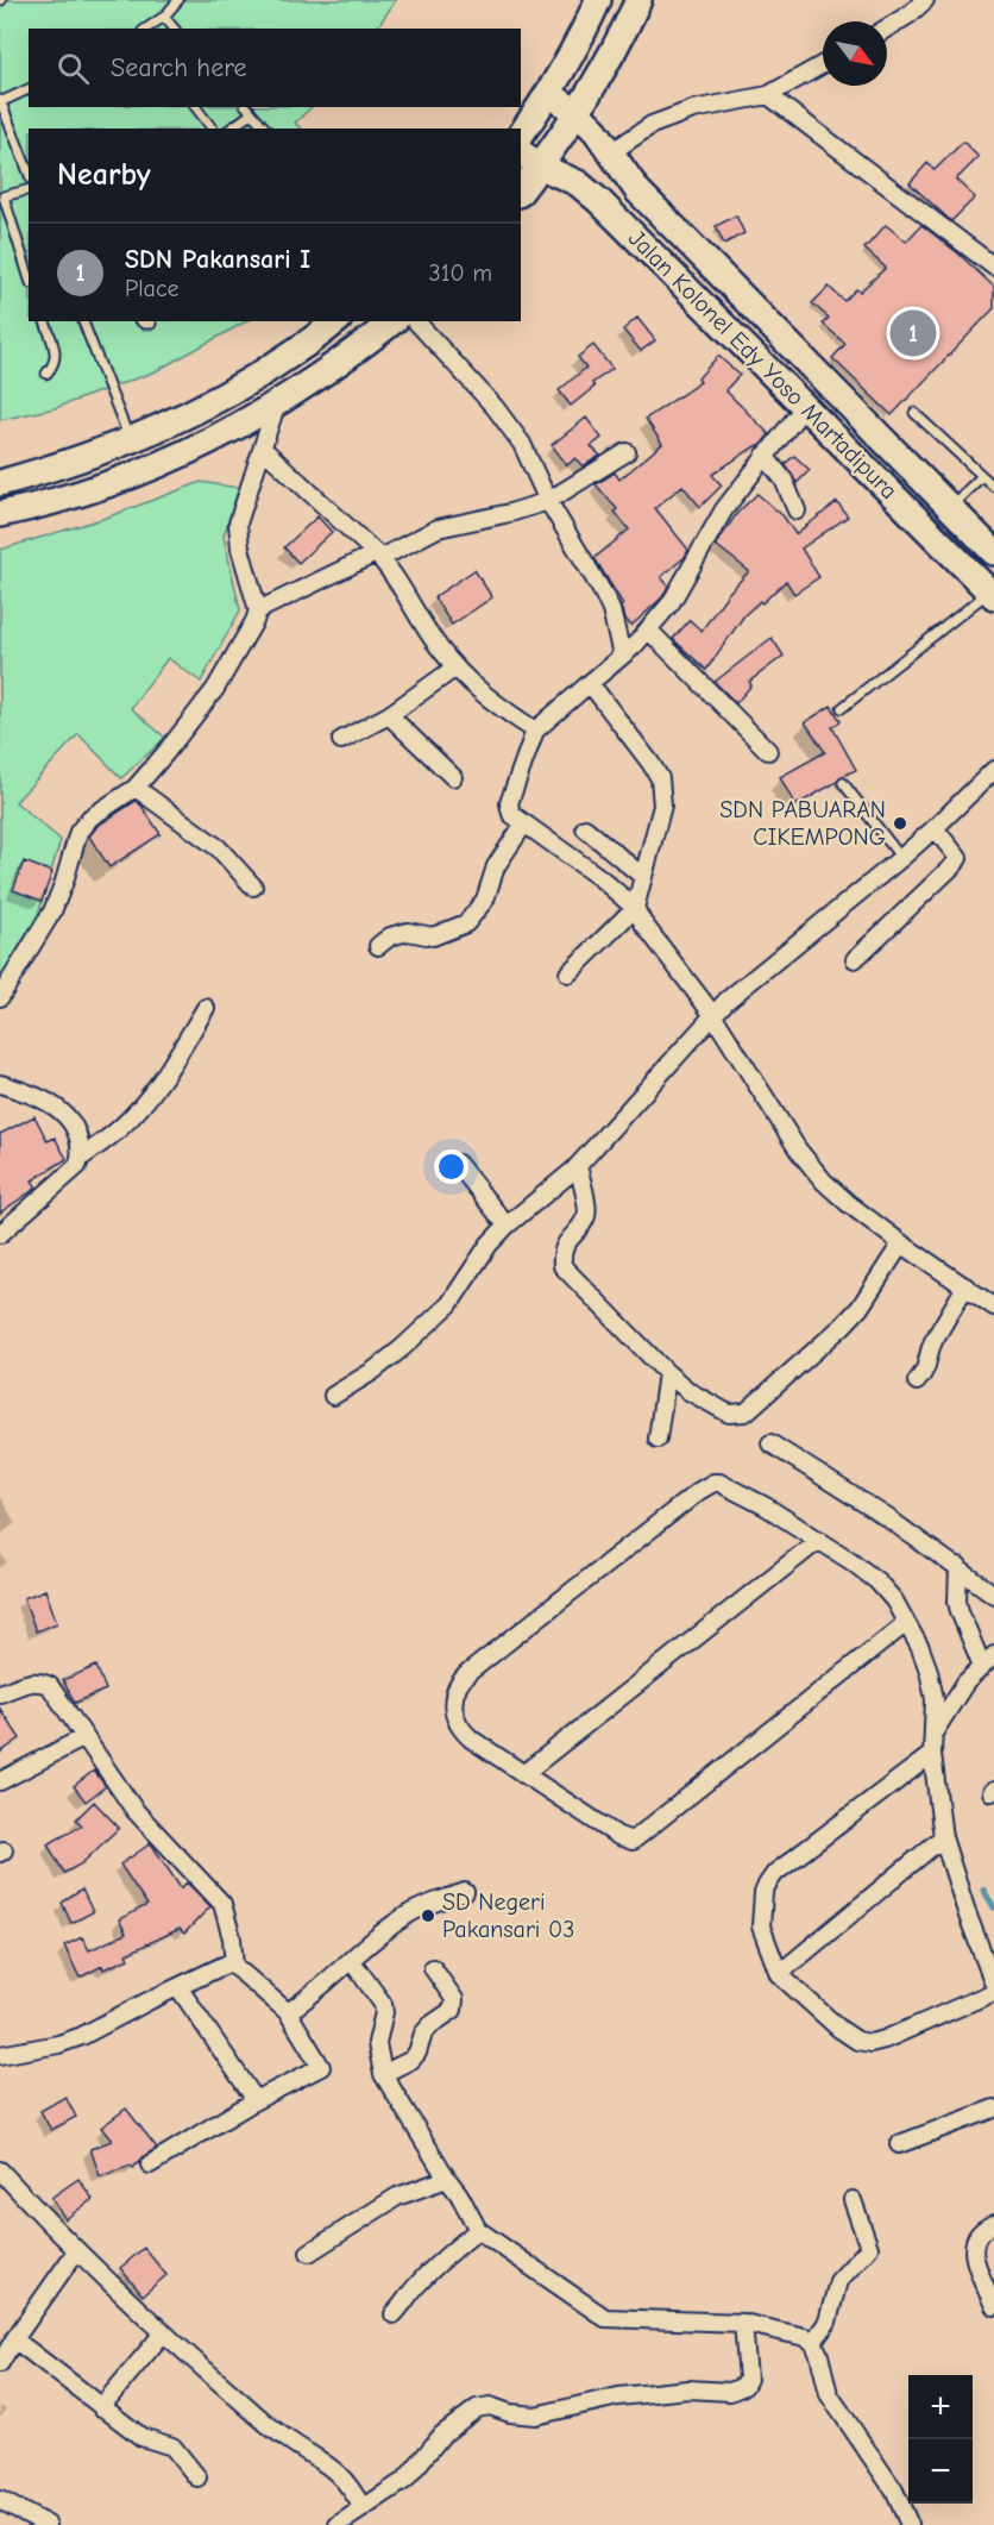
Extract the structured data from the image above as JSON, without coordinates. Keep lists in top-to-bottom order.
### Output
{
  "streets": {
    "main road": ["Jalan Kolonel Edy Yoso Martadipura"]
  },
  "places": ["SDN PABUARAN CIKEMPONG", "SD Negeri Pakansari 03"],
  "north": "bottom right",
  "page": {
    "search": "Search here",
    "heading": "Nearby",
    "list": [
      {
        "mark": "1",
        "name": "SDN Pakansari I",
        "note": "Place",
        "value": "310 m"
      }
    ],
    "pins": "1",
    "map_buttons": ["+", "−"]
  }
}
